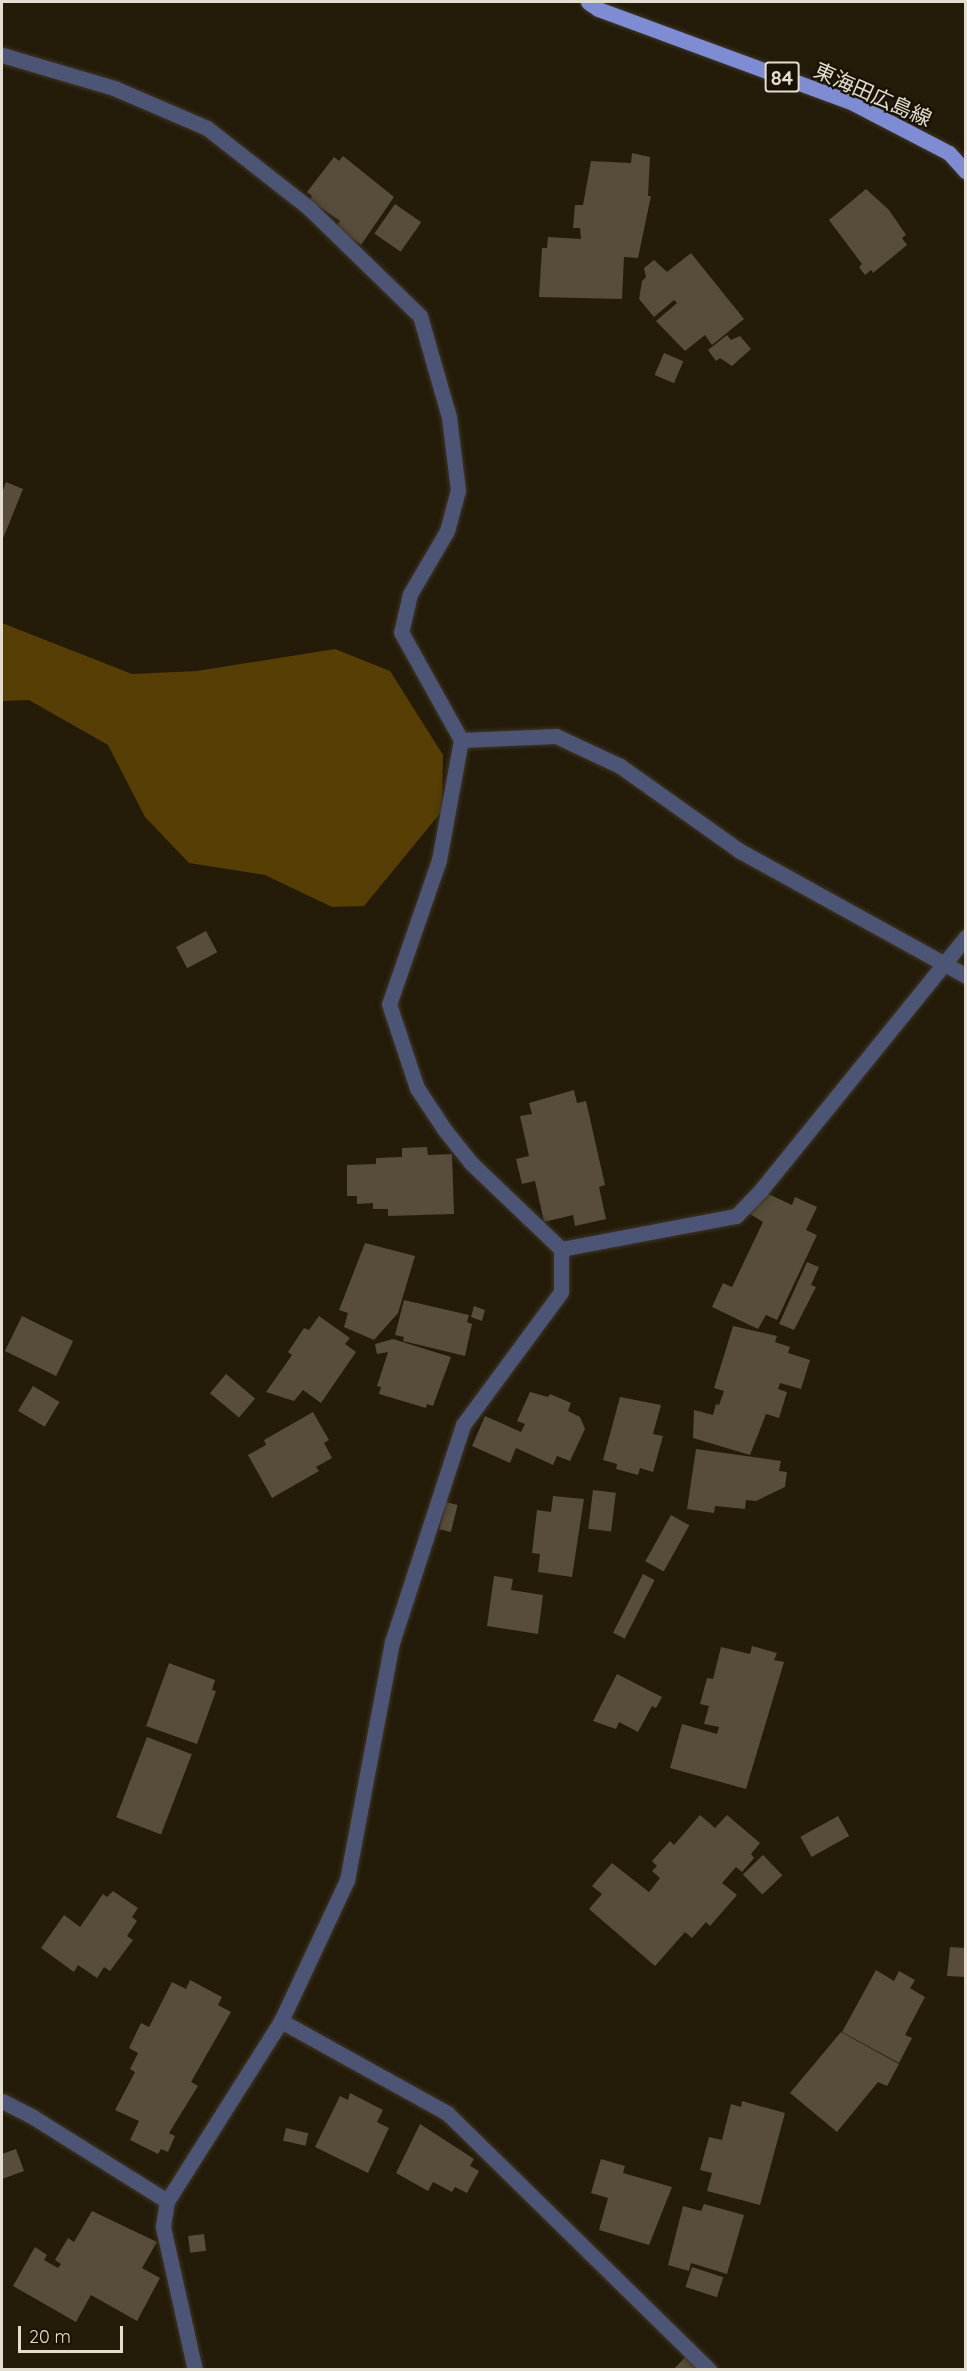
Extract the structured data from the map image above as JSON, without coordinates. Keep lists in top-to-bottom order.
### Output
{
  "streets": {
    "main road": ["84", "東海田広島線"]
  },
  "scale_bar": "20 m"
}
